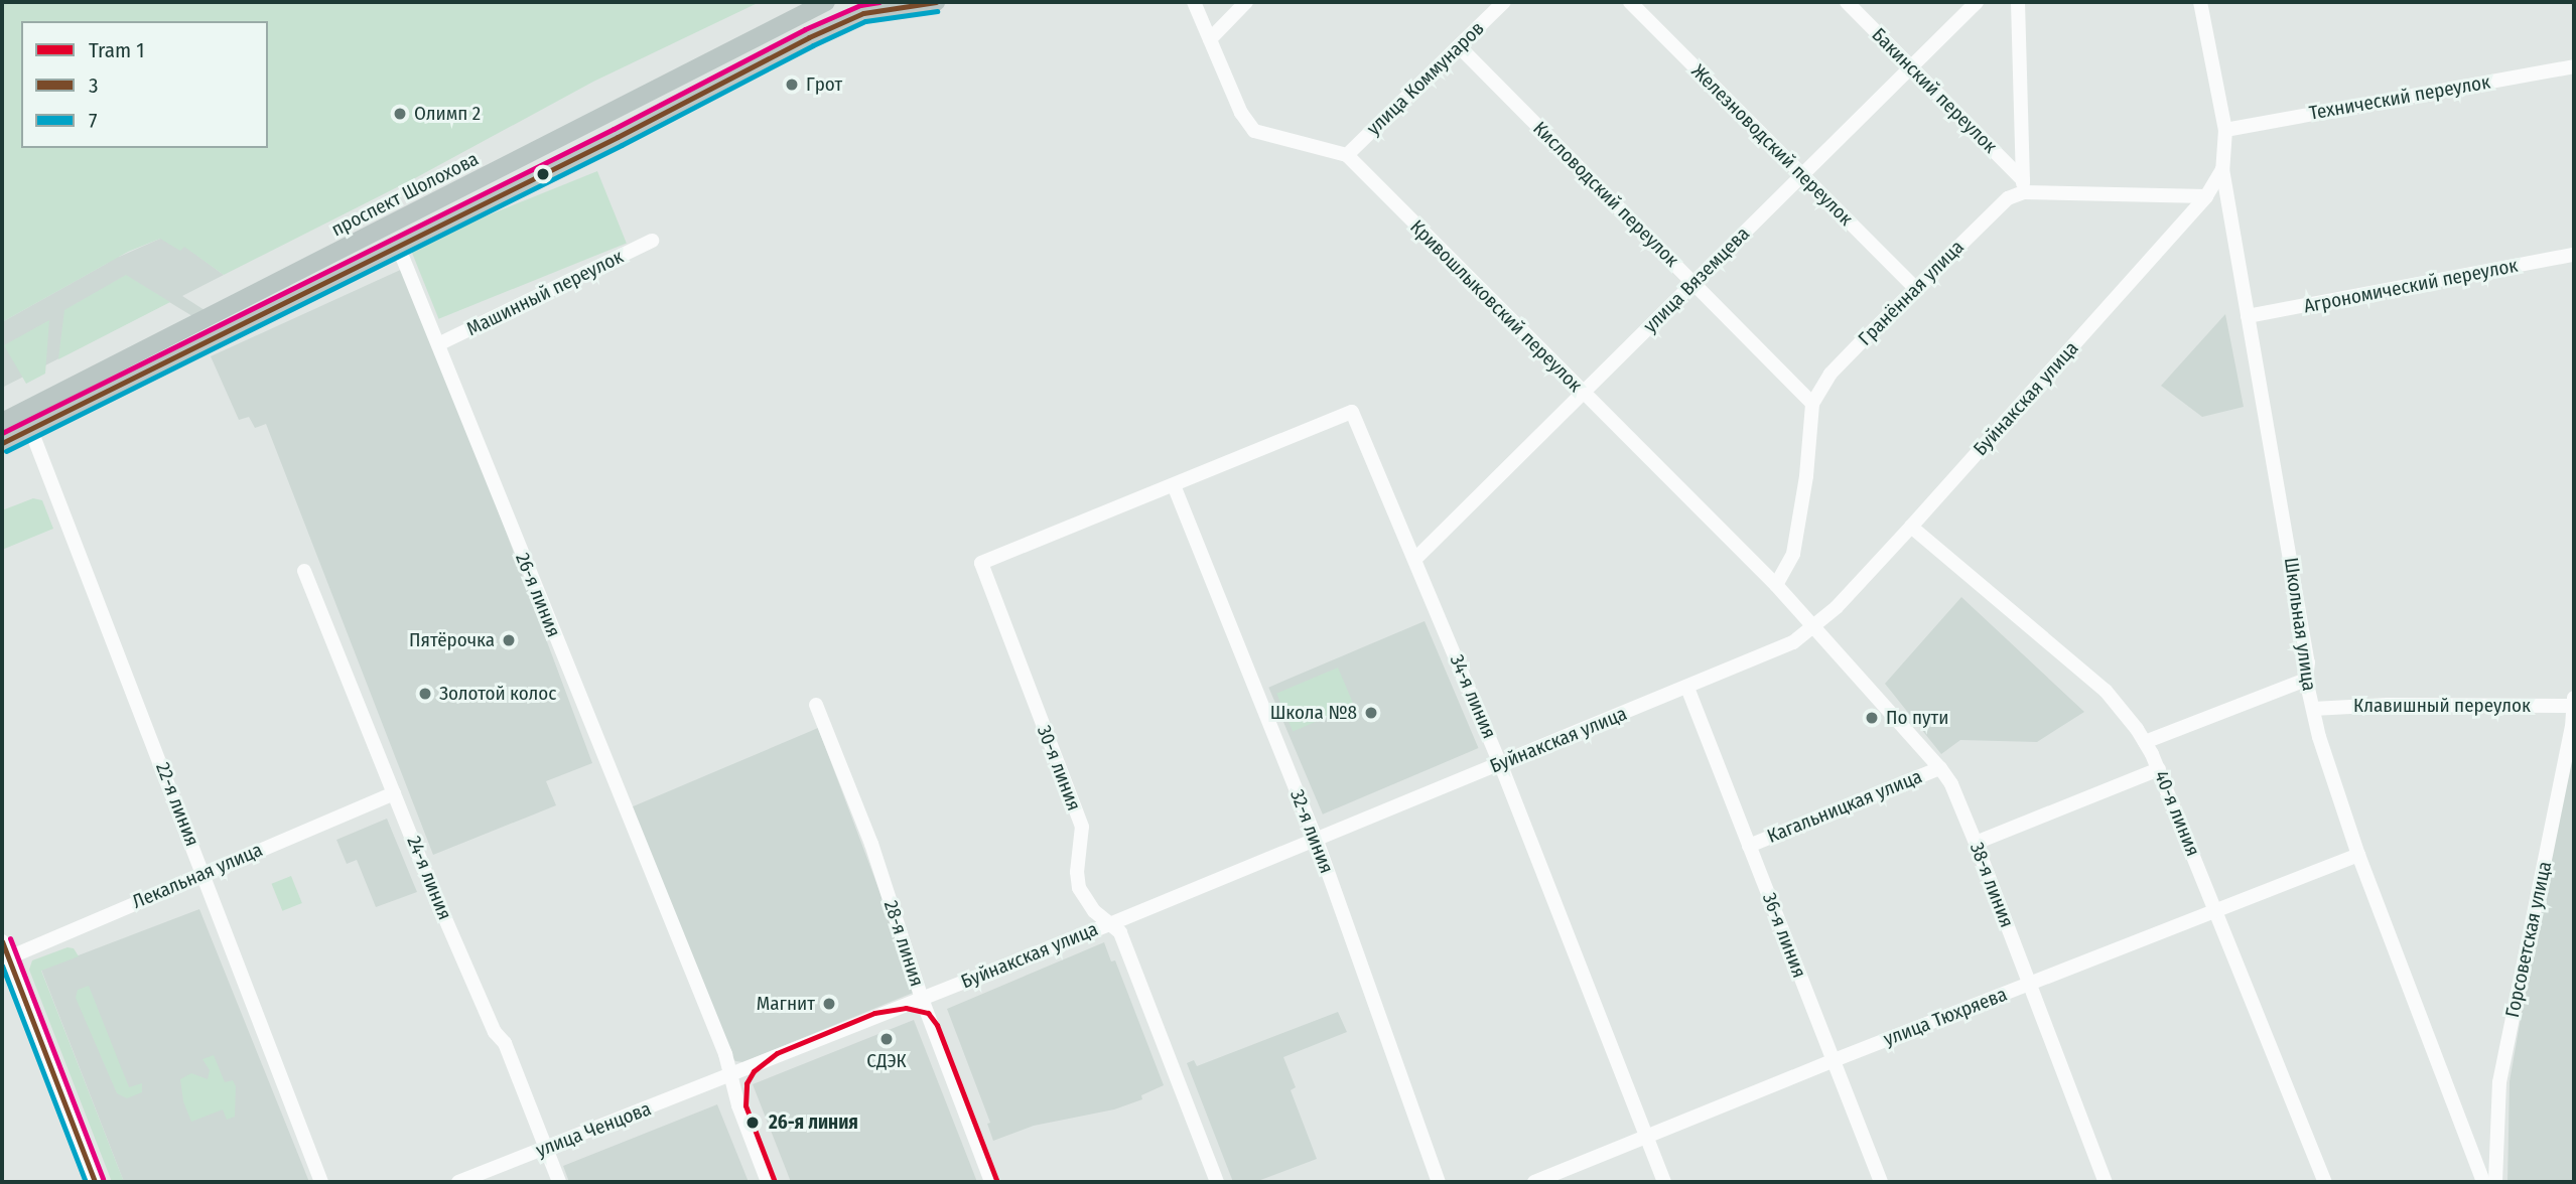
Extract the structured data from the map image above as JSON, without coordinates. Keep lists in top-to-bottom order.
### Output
{
  "streets": {
    "main road": ["проспект Шолохова"],
    "street": [
      "улица Коммунаров",
      "Бакинский переулок",
      "Технический переулок",
      "Железноводский переулок",
      "Кисловодский переулок",
      "улица Вяземцева",
      "Агрономический переулок",
      "Машинный переулок",
      "Гранённая улица",
      "Кривошлыковский переулок",
      "Буйнакская улица",
      "26-я линия",
      "Школьная улица",
      "34-я линия",
      "Клавишный переулок",
      "30-я линия",
      "22-я линия",
      "Кагальницкая улица",
      "40-я линия",
      "32-я линия",
      "Лекальная улица",
      "24-я линия",
      "38-я линия",
      "36-я линия",
      "Горсоветская улица",
      "28-я линия",
      "улица Тюхряева",
      "улица Ченцова"
    ]
  },
  "crossings": [
    ["улица Коммунаров", "Кисловодский переулок"],
    ["улица Коммунаров", "Кривошлыковский переулок"],
    ["Бакинский переулок", "улица Вяземцева"],
    ["Бакинский переулок", "Гранённая улица"],
    ["Технический переулок", "Школьная улица"],
    ["Железноводский переулок", "улица Вяземцева"],
    ["Железноводский переулок", "Гранённая улица"],
    ["проспект Шолохова", "26-я линия"],
    ["проспект Шолохова", "22-я линия"],
    ["Кисловодский переулок", "улица Вяземцева"],
    ["Кисловодский переулок", "Гранённая улица"],
    ["улица Вяземцева", "Кривошлыковский переулок"],
    ["улица Вяземцева", "34-я линия"],
    ["Агрономический переулок", "Школьная улица"],
    ["Машинный переулок", "26-я линия"],
    ["Гранённая улица", "Кривошлыковский переулок"],
    ["Кривошлыковский переулок", "Буйнакская улица"],
    ["Кривошлыковский переулок", "38-я линия"],
    ["Буйнакская улица", "26-я линия"],
    ["Буйнакская улица", "Школьная улица"],
    ["Буйнакская улица", "34-я линия"],
    ["Буйнакская улица", "30-я линия"],
    ["Буйнакская улица", "40-я линия"],
    ["Буйнакская улица", "32-я линия"],
    ["Буйнакская улица", "38-я линия"],
    ["Буйнакская улица", "36-я линия"],
    ["Буйнакская улица", "28-я линия"],
    ["Буйнакская улица", "улица Ченцова"],
    ["26-я линия", "улица Ченцова"],
    ["Школьная улица", "Клавишный переулок"],
    ["Школьная улица", "улица Тюхряева"],
    ["34-я линия", "30-я линия"],
    ["34-я линия", "32-я линия"],
    ["34-я линия", "улица Тюхряева"],
    ["Клавишный переулок", "Горсоветская улица"],
    ["30-я линия", "32-я линия"],
    ["22-я линия", "Лекальная улица"],
    ["Кагальницкая улица", "38-я линия"],
    ["Кагальницкая улица", "36-я линия"],
    ["40-я линия", "улица Тюхряева"],
    ["Лекальная улица", "24-я линия"],
    ["24-я линия", "улица Ченцова"],
    ["38-я линия", "улица Тюхряева"],
    ["36-я линия", "улица Тюхряева"]
  ],
  "places": [
    "Грот",
    "Олимп 2",
    "Пятёрочка",
    "Золотой колос",
    "Школа №8",
    "По пути",
    "Магнит",
    "СДЭК",
    "26-я линия"
  ],
  "lines": ["transit line 3", "transit line 7", "tram line 1"],
  "legend": ["Tram 1", "3", "7"]
}
